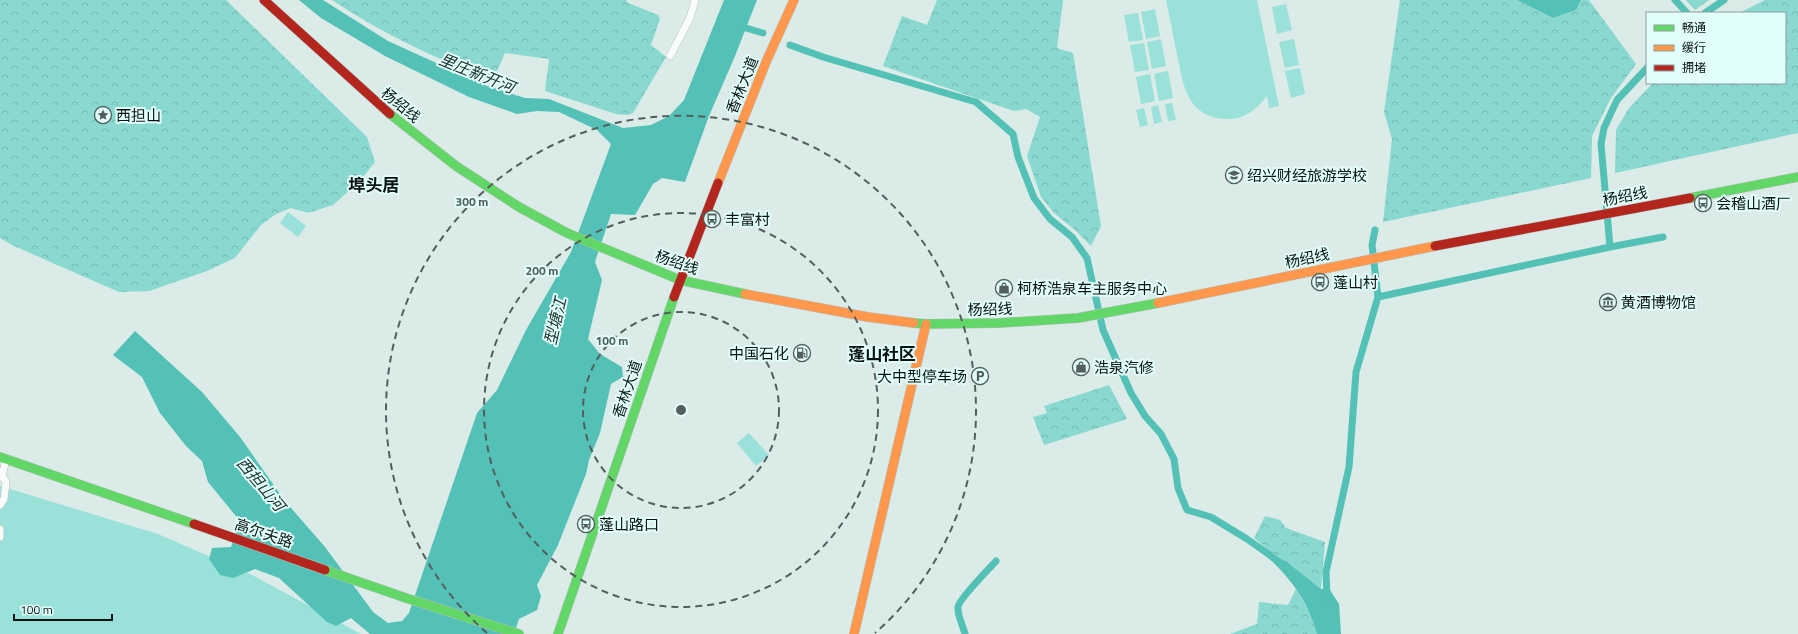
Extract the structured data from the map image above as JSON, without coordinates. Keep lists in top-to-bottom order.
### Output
{
  "streets": {
    "main road": ["香林大道", "杨绍线", "高尔夫路"]
  },
  "crossings": [
    ["香林大道", "杨绍线"]
  ],
  "districts": ["埠头居", "蓬山社区"],
  "water": ["里庄新开河", "型塘江", "西担山河"],
  "places": {
    "place": ["西担山"],
    "school or university": ["绍兴财经旅游学校"],
    "bus stop": [
      "会稽山酒厂",
      "丰富村",
      "蓬山村",
      "蓬山路口"
    ],
    "shop": ["柯桥浩泉车主服务中心", "浩泉汽修"],
    "museum": ["黄酒博物馆"],
    "fuel station": ["中国石化"],
    "parking": ["大中型停车场"]
  },
  "legend": ["畅通", "缓行", "拥堵"],
  "scale_bar": "100 m",
  "rings": ["300 m", "200 m", "100 m"]
}
